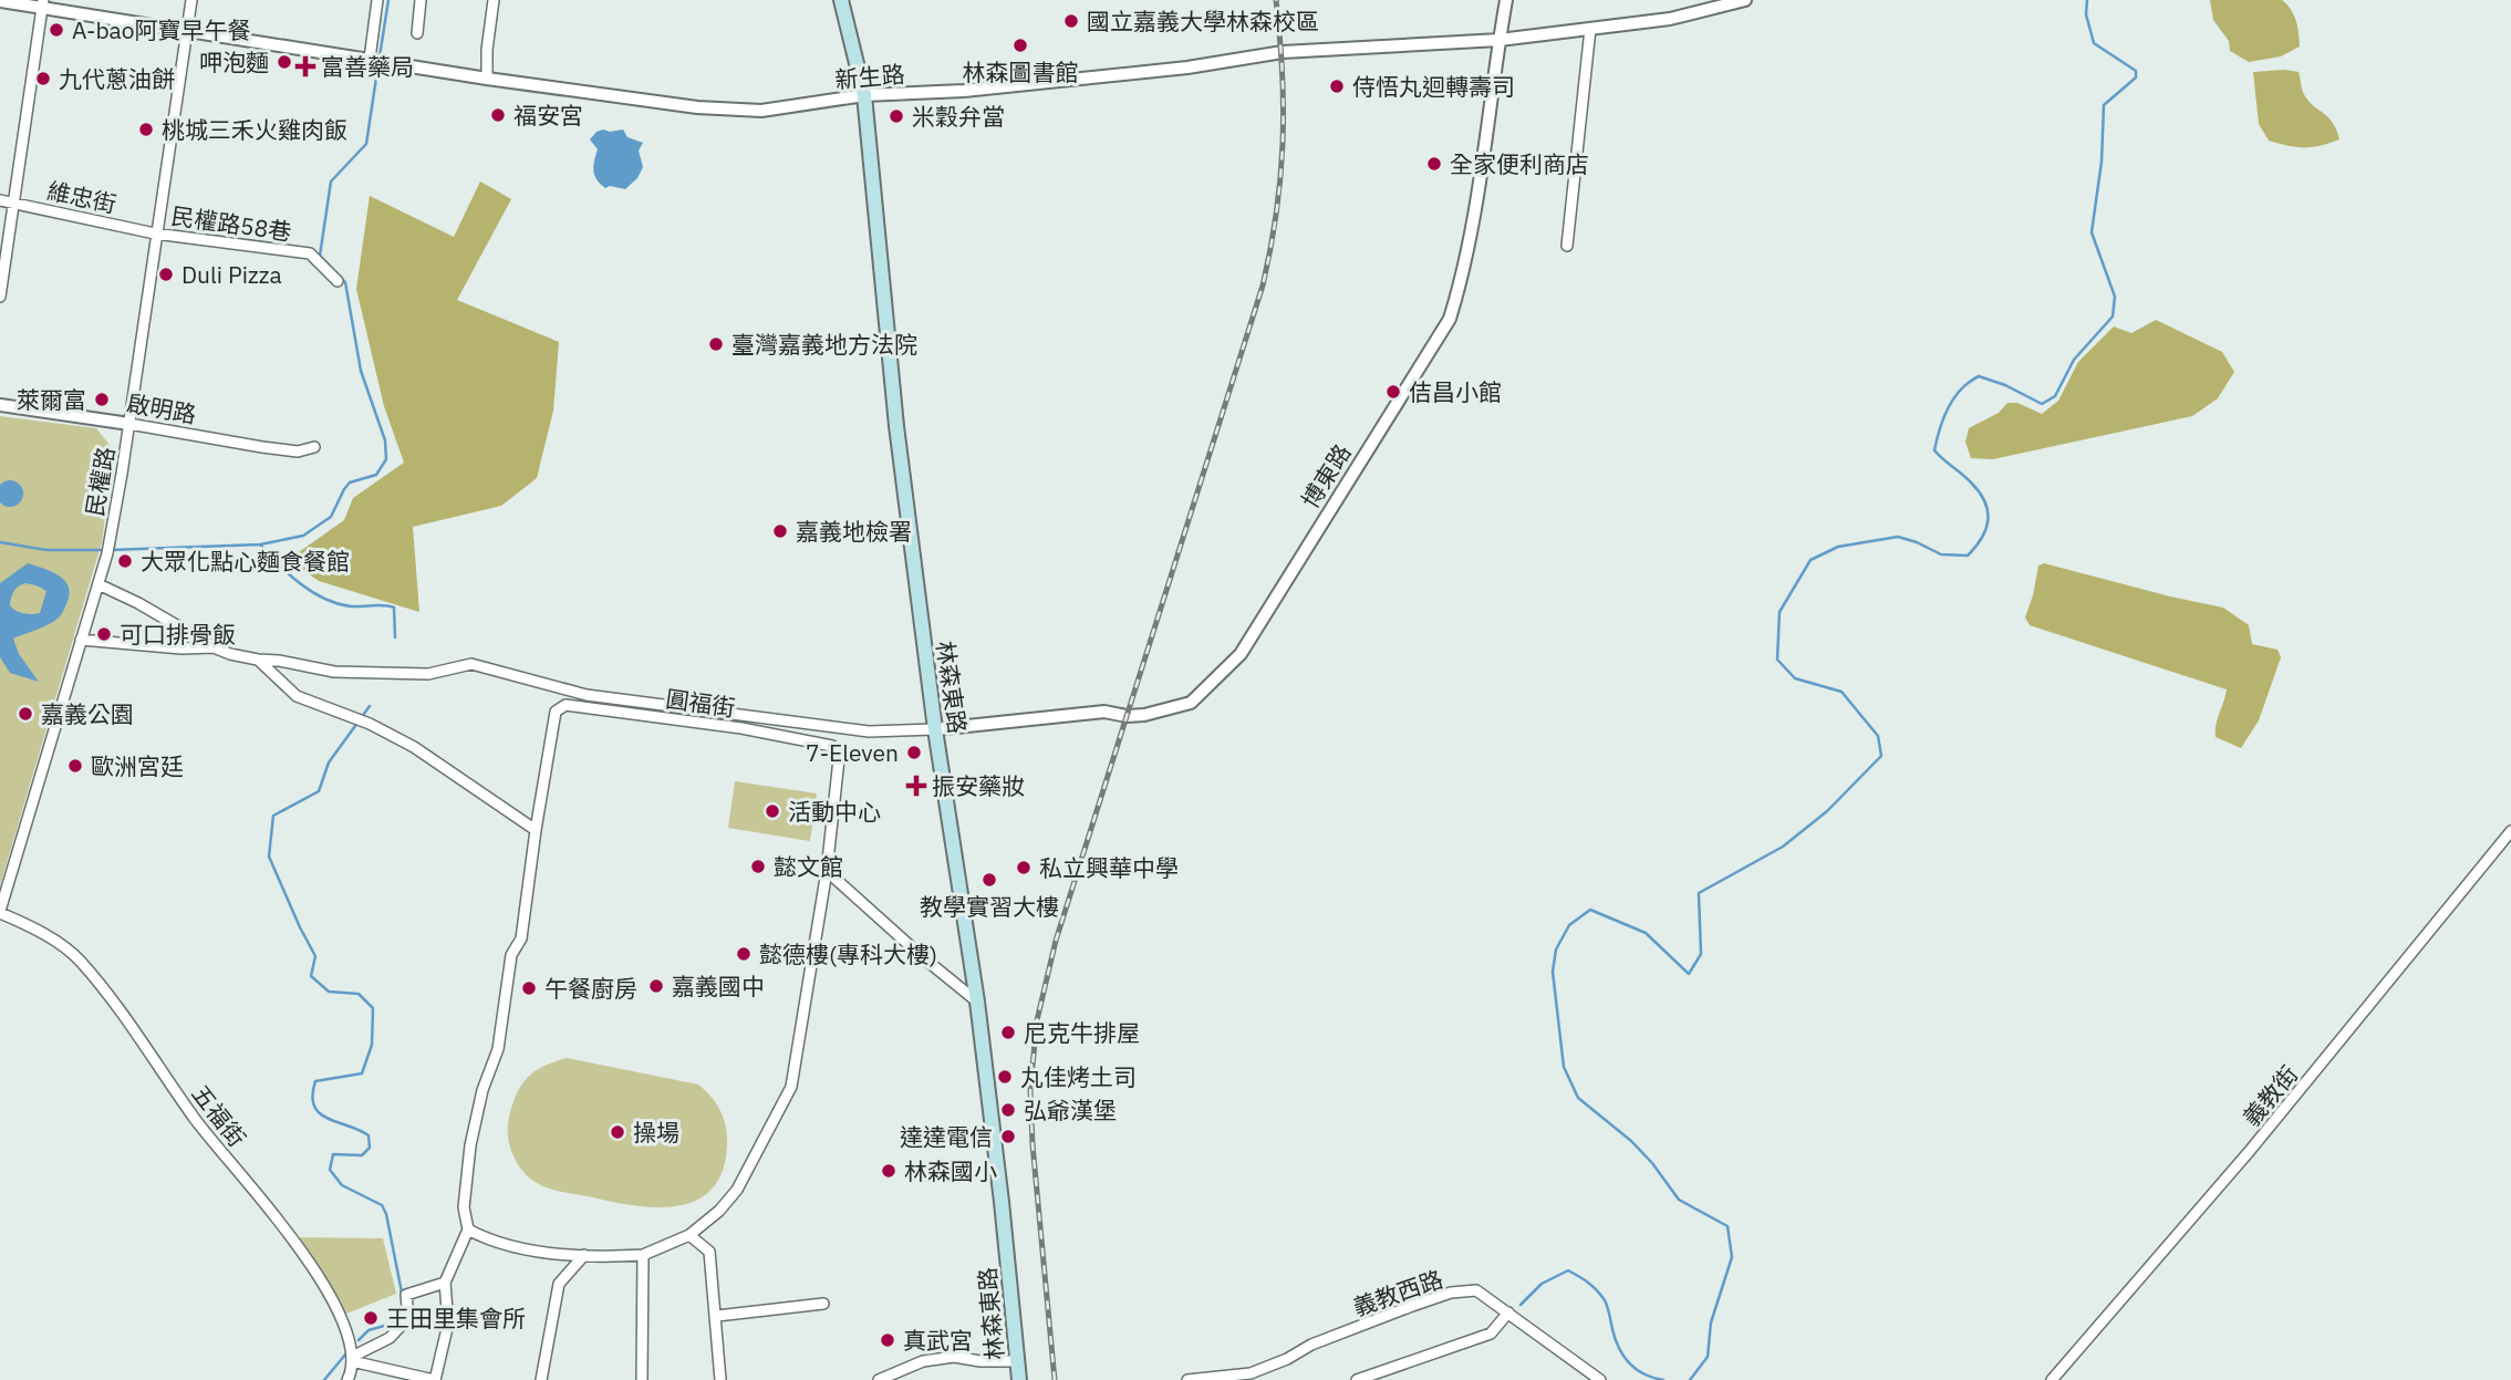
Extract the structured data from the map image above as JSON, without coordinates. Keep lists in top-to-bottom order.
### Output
{
  "streets": {
    "main road": ["林森東路"],
    "street": [
      "新生路",
      "維忠街",
      "民權路58巷",
      "啟明路",
      "博東路",
      "民權路",
      "圓福街",
      "義教街",
      "五福街",
      "義教西路"
    ]
  },
  "crossings": [
    ["新生路", "博東路"],
    ["新生路", "民權路"],
    ["新生路", "林森東路"],
    ["維忠街", "民權路58巷"],
    ["維忠街", "民權路"],
    ["民權路58巷", "民權路"],
    ["啟明路", "民權路"],
    ["博東路", "林森東路"],
    ["博東路", "圓福街"],
    ["民權路", "圓福街"],
    ["民權路", "五福街"],
    ["林森東路", "圓福街"]
  ],
  "places": {
    "other": [
      "國立嘉義大學林森校區",
      "A-bao阿寶早午餐",
      "林森圖書館",
      "呷泡麵",
      "九代蔥油餅",
      "侍悟丸迴轉壽司",
      "福安宮",
      "米穀弁當",
      "桃城三禾火雞肉飯",
      "全家便利商店",
      "Duli Pizza",
      "臺灣嘉義地方法院",
      "佶昌小館",
      "萊爾富",
      "嘉義地檢署",
      "大眾化點心麵食餐館",
      "可口排骨飯",
      "嘉義公園",
      "7-Eleven",
      "歐洲宮廷",
      "活動中心",
      "懿文館",
      "私立興華中學",
      "教學實習大樓",
      "懿德樓(專科大樓)",
      "嘉義國中",
      "午餐廚房",
      "尼克牛排屋",
      "丸佳烤土司",
      "弘爺漢堡",
      "操場",
      "達達電信",
      "林森國小",
      "王田里集會所",
      "真武宮"
    ],
    "health": ["富善藥局", "振安藥妝"]
  }
}
